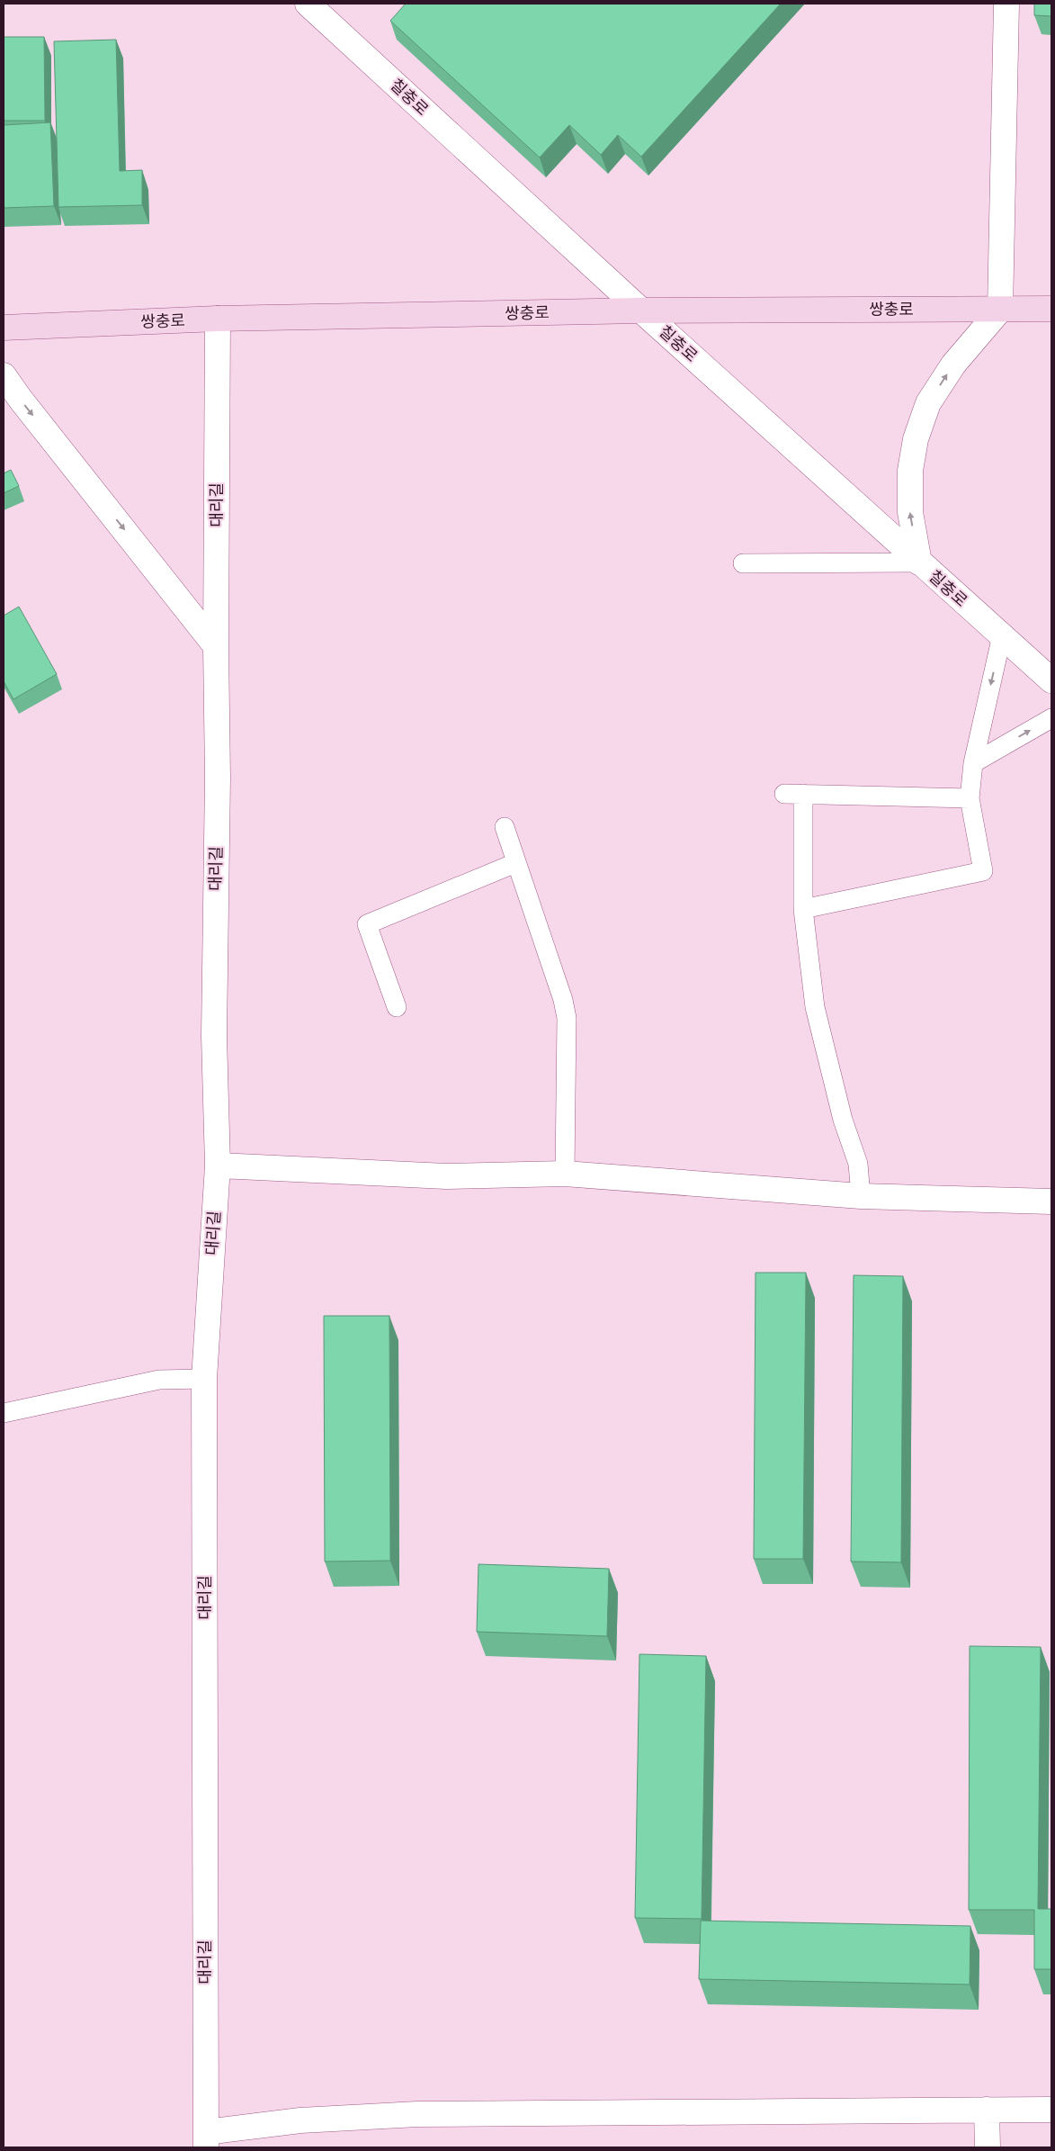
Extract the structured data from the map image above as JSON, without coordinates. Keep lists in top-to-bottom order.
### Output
{
  "streets": {
    "main road": ["쌍충로"],
    "street": ["칠충로", "대리길"]
  },
  "crossings": [
    ["칠충로", "쌍충로"],
    ["쌍충로", "대리길"]
  ]
}
